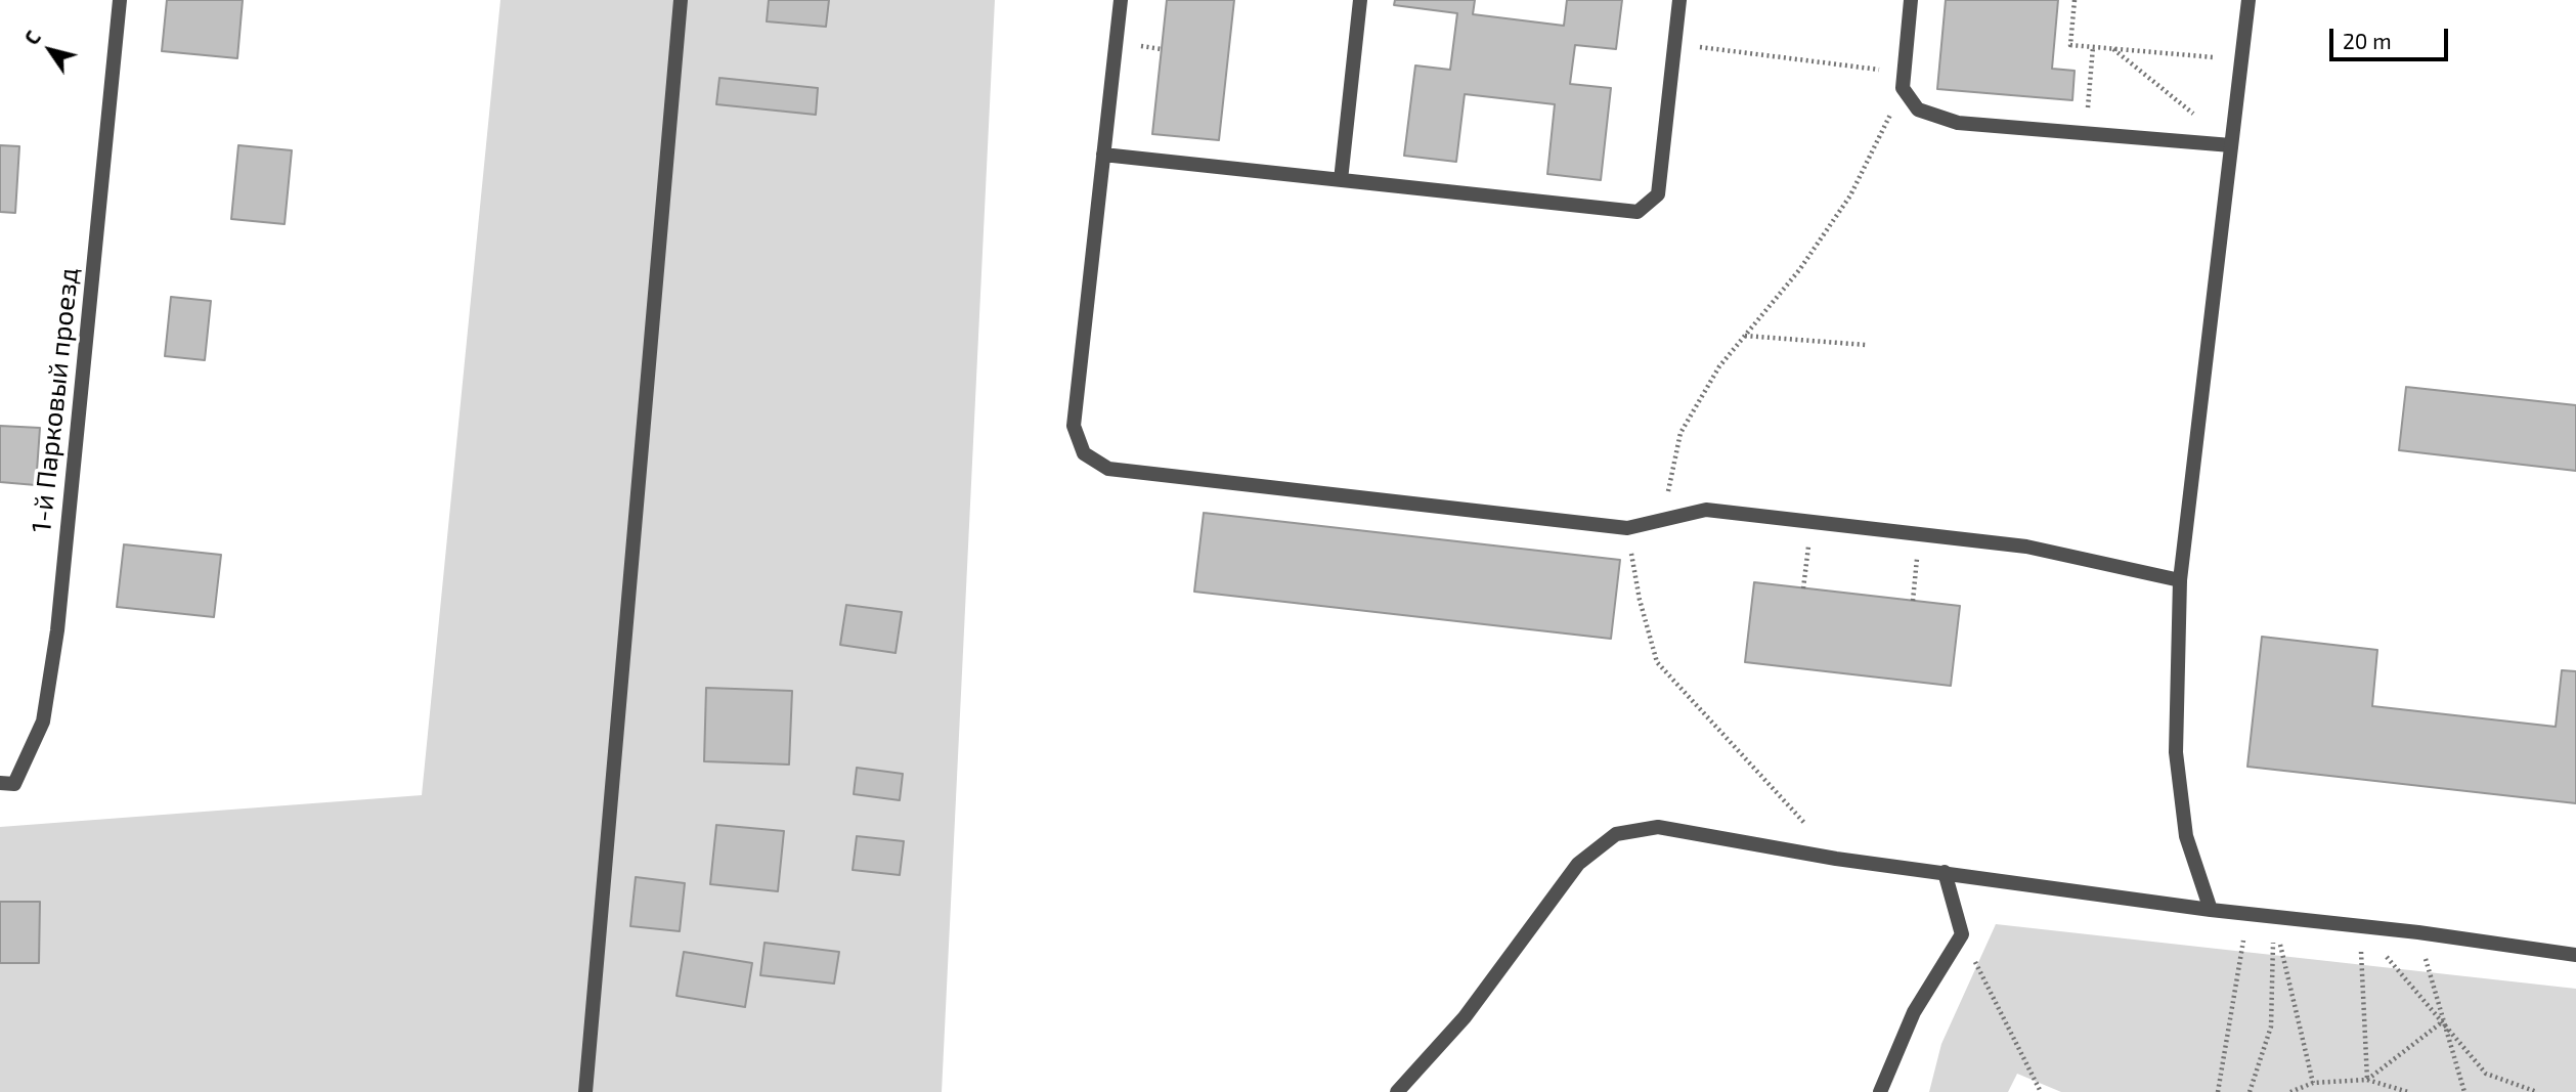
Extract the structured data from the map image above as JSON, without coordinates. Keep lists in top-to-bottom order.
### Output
{
  "streets": {
    "street": ["1-й Парковый проезд"]
  },
  "scale_bar": "20 m",
  "north": "top left"
}
